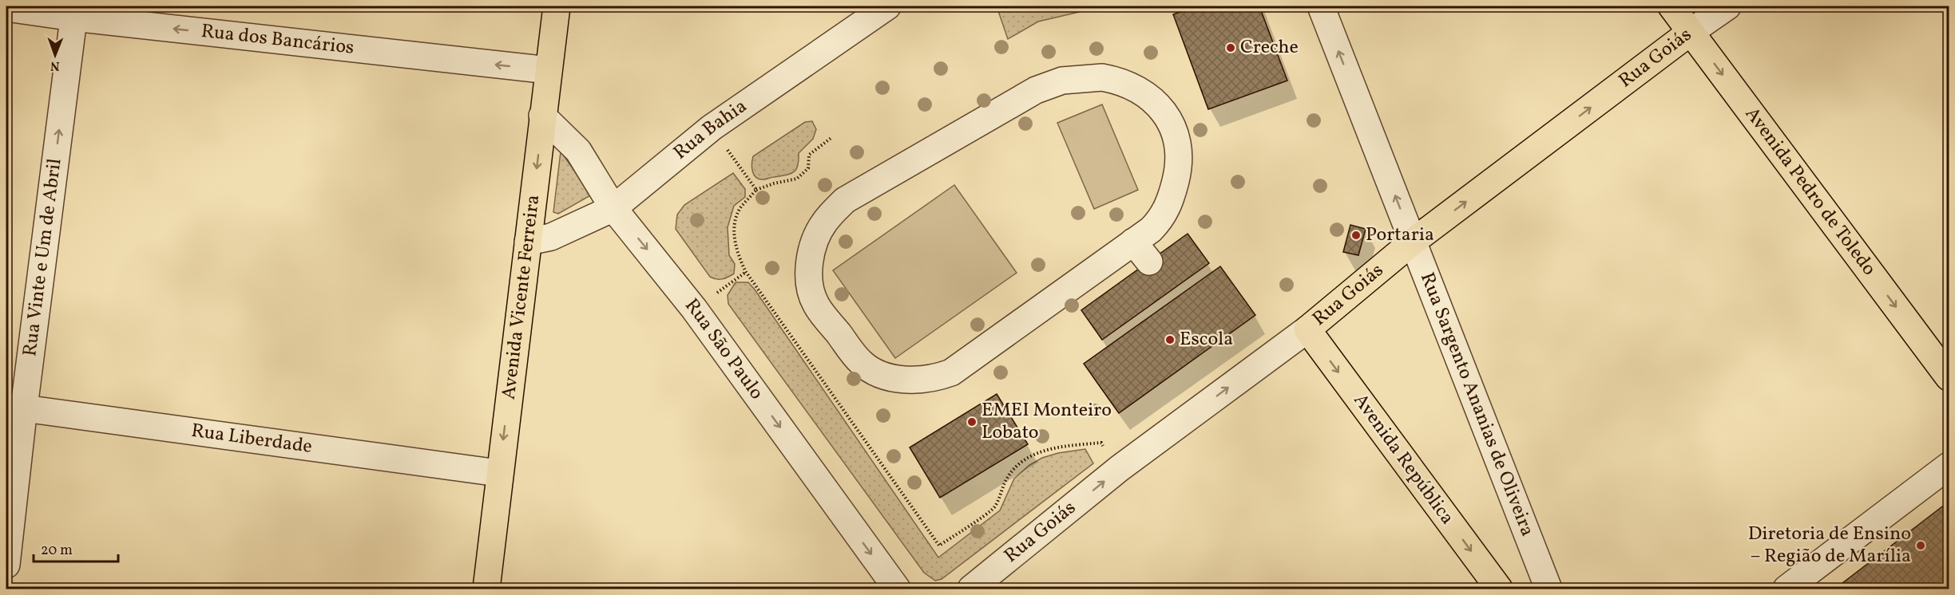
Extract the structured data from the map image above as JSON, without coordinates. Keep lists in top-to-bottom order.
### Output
{
  "streets": {
    "main road": [
      "Rua Goiás",
      "Avenida Pedro de Toledo",
      "Avenida Vicente Ferreira",
      "Avenida República"
    ],
    "street": [
      "Rua dos Bancários",
      "Rua Bahia",
      "Rua Vinte e Um de Abril",
      "Rua São Paulo",
      "Rua Sargento Ananias de Oliveira",
      "Rua Liberdade"
    ]
  },
  "crossings": [
    ["Rua dos Bancários", "Rua Vinte e Um de Abril"],
    ["Rua dos Bancários", "Avenida Vicente Ferreira"],
    ["Rua Goiás", "Avenida Pedro de Toledo"],
    ["Rua Goiás", "Rua Sargento Ananias de Oliveira"],
    ["Rua Goiás", "Avenida República"],
    ["Rua Bahia", "Avenida Vicente Ferreira"],
    ["Rua Bahia", "Rua São Paulo"],
    ["Rua Vinte e Um de Abril", "Rua Liberdade"],
    ["Avenida Vicente Ferreira", "Rua São Paulo"],
    ["Avenida Vicente Ferreira", "Rua Liberdade"]
  ],
  "one_way": [
    "Rua dos Bancários",
    "Rua Goiás",
    "Avenida Pedro de Toledo",
    "Rua Vinte e Um de Abril",
    "Avenida Vicente Ferreira",
    "Rua São Paulo",
    "Rua Sargento Ananias de Oliveira",
    "Avenida República"
  ],
  "places": [
    "Creche",
    "Portaria",
    "Escola",
    "EMEI Monteiro Lobato",
    "Diretoria de Ensino – Região de Marília"
  ],
  "scale_bar": "20 m",
  "north": "bottom"
}
